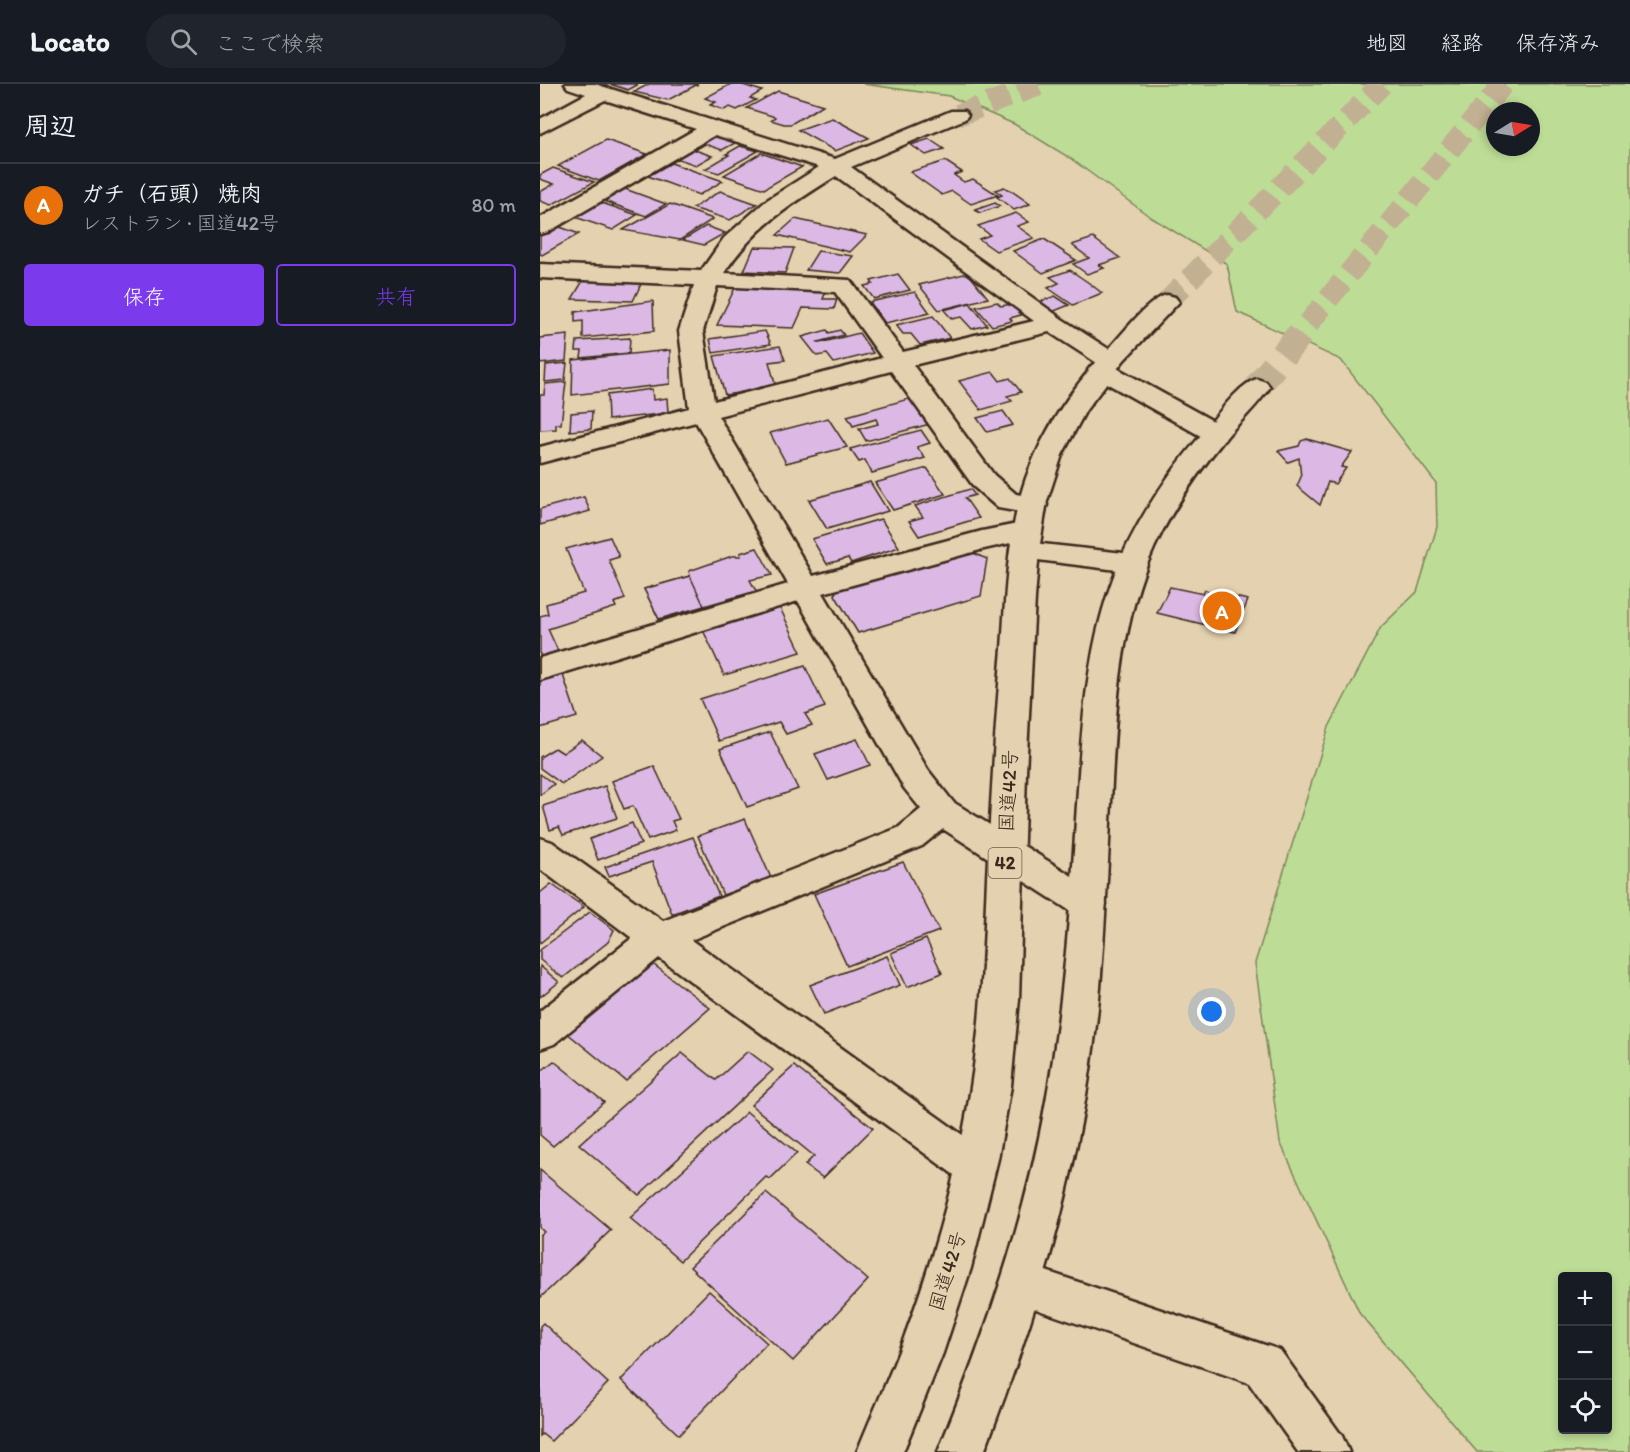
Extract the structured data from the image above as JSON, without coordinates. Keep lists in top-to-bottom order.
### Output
{
  "streets": {
    "main road": ["国道42号", "42"]
  },
  "north": "right",
  "page": {
    "header": "Locato",
    "search": "ここで検索",
    "nav": ["地図", "経路", "保存済み"],
    "heading": "周辺",
    "list": [
      {
        "mark": "A",
        "name": "ガチ（石頭） 焼肉",
        "note": "レストラン · 国道42号",
        "value": "80 m"
      }
    ],
    "buttons": ["保存", "共有"],
    "pins": "A",
    "map_buttons": ["+", "−"]
  }
}
